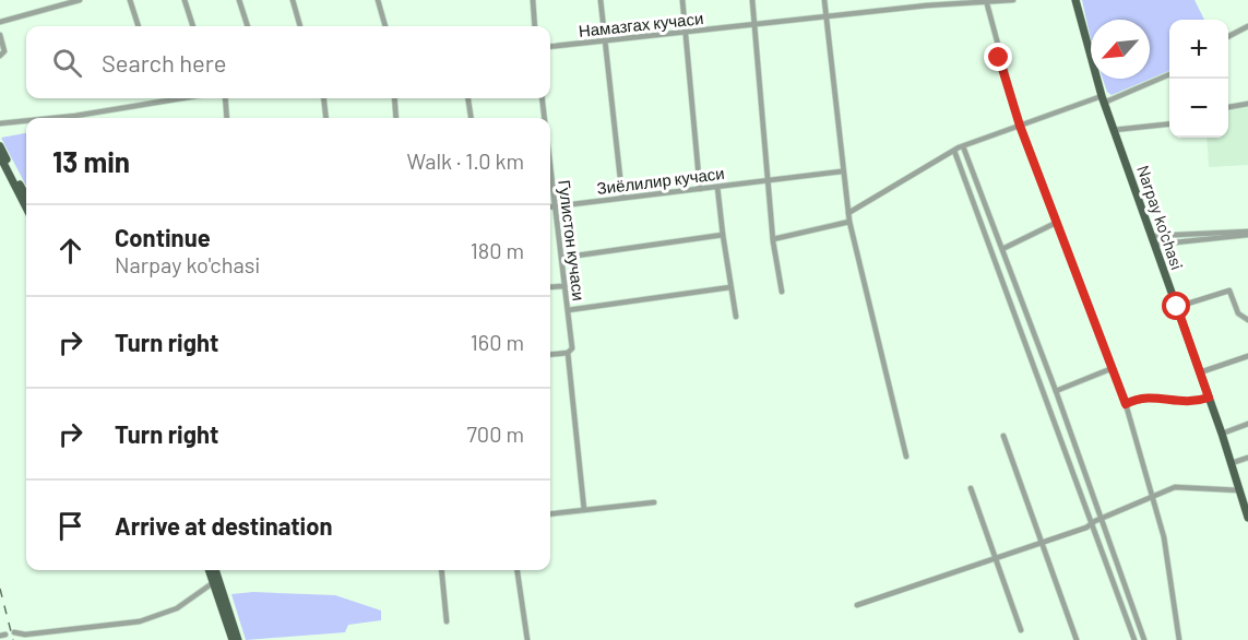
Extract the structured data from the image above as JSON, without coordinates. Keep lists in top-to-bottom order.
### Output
{
  "streets": {
    "main road": ["Narpay ko'chasi"],
    "street": ["Намазгах кучаси", "Зиёлилир кучаси", "Гулистон кучаси"]
  },
  "crossings": [
    ["Зиёлилир кучаси", "Гулистон кучаси"]
  ],
  "north": "bottom left",
  "page": {
    "map_buttons": ["+", "−"],
    "search": "Search here",
    "heading": ["13 min", "Walk · 1.0 km"],
    "list": [
      ["Continue", "Narpay ko'chasi", "180 m"],
      ["Turn right", "160 m"],
      ["Turn right", "700 m"],
      "Arrive at destination"
    ]
  }
}
